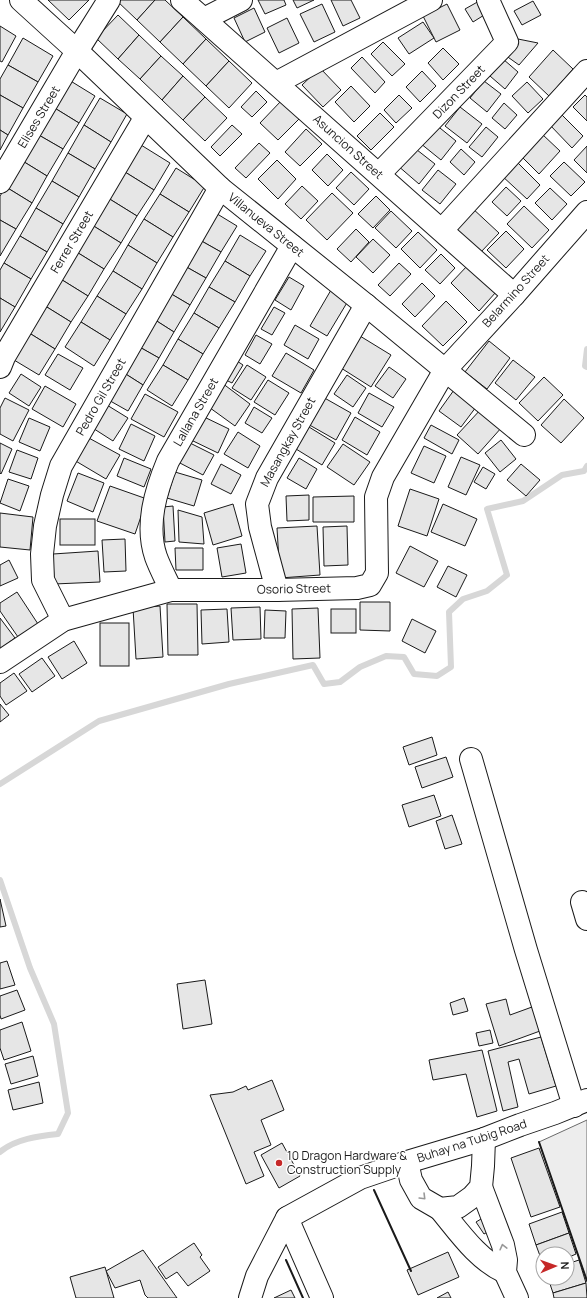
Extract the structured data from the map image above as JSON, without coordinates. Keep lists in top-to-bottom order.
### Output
{
  "streets": {
    "street": [
      "Dizon Street",
      "Elises Street",
      "Asuncion Street",
      "Villanueva Street",
      "Ferrer Street",
      "Belarmino Street",
      "Pedro Gil Street",
      "Lallana Street",
      "Masangkay Street",
      "Osorio Street",
      "Buhay na Tubig Road"
    ]
  },
  "crossings": [
    ["Dizon Street", "Asuncion Street"],
    ["Elises Street", "Villanueva Street"],
    ["Asuncion Street", "Belarmino Street"],
    ["Villanueva Street", "Ferrer Street"],
    ["Villanueva Street", "Belarmino Street"],
    ["Villanueva Street", "Pedro Gil Street"],
    ["Villanueva Street", "Lallana Street"],
    ["Villanueva Street", "Masangkay Street"],
    ["Villanueva Street", "Osorio Street"],
    ["Belarmino Street", "Osorio Street"],
    ["Pedro Gil Street", "Osorio Street"],
    ["Lallana Street", "Osorio Street"],
    ["Masangkay Street", "Osorio Street"]
  ],
  "places": ["10 Dragon Hardware & Construction Supply"],
  "north": "right"
}
